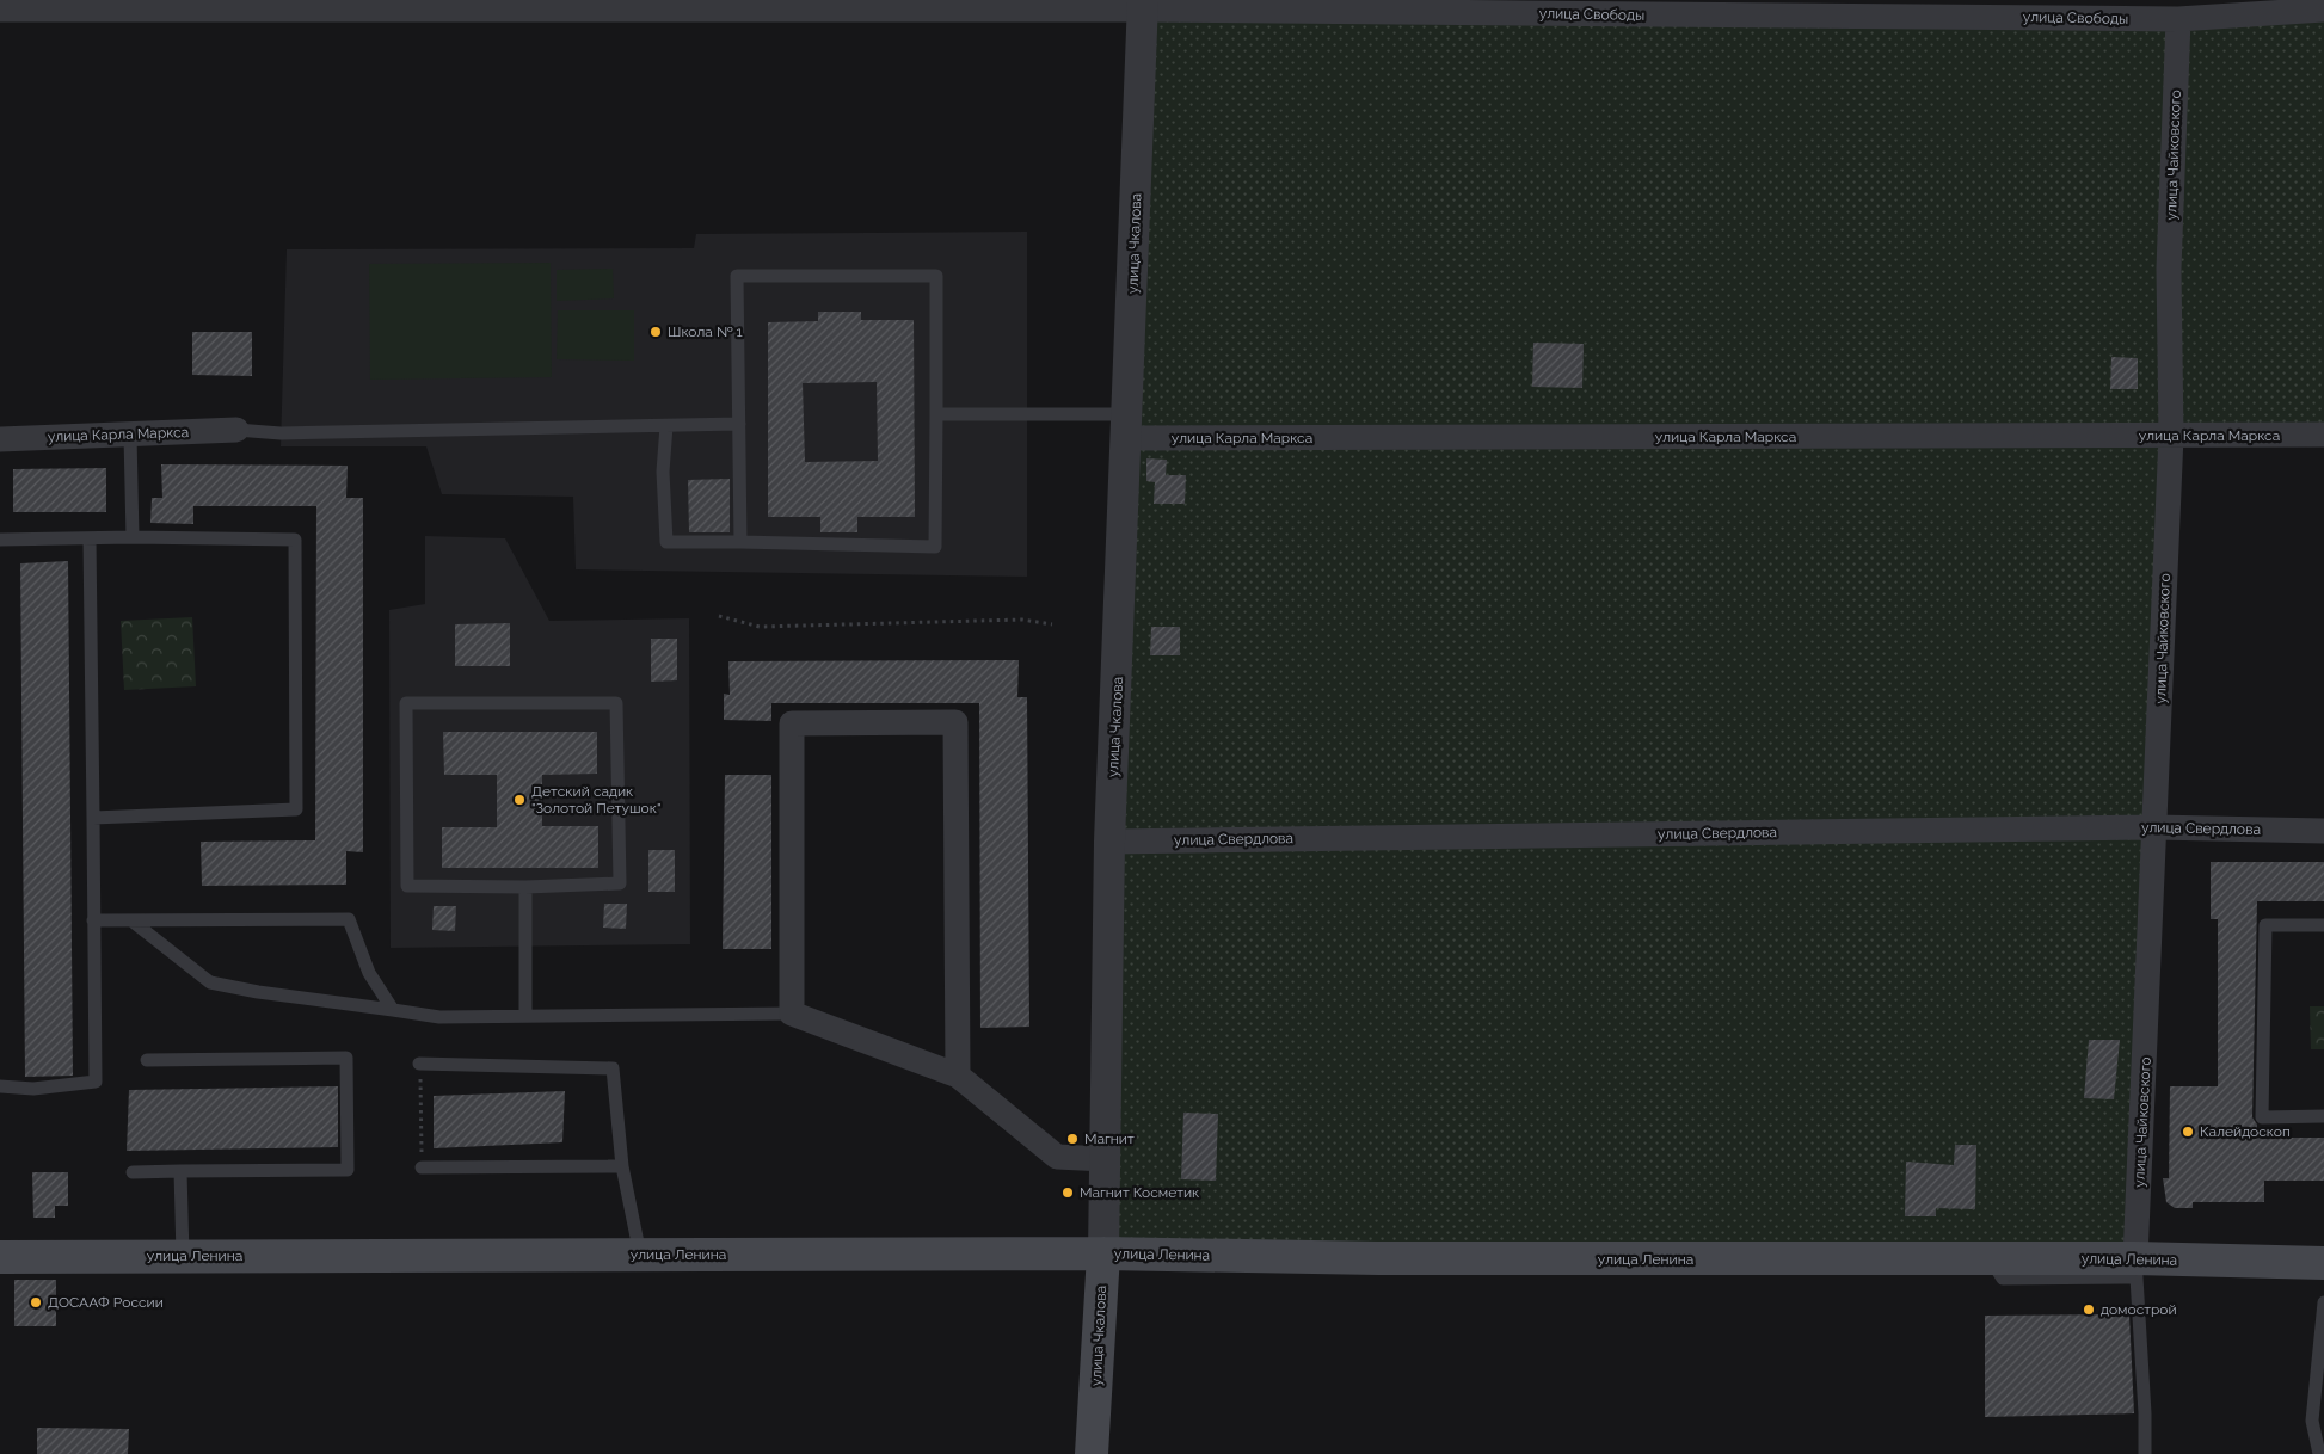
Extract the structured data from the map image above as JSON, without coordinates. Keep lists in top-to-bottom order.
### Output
{
  "streets": {
    "main road": ["улица Чкалова", "улица Ленина"],
    "street": [
      "улица Свободы",
      "улица Чайковского",
      "улица Карла Маркса",
      "улица Свердлова"
    ]
  },
  "crossings": [
    ["улица Свободы", "улица Чайковского"],
    ["улица Свободы", "улица Чкалова"],
    ["улица Чайковского", "улица Карла Маркса"],
    ["улица Чайковского", "улица Свердлова"],
    ["улица Чайковского", "улица Ленина"],
    ["улица Чкалова", "улица Карла Маркса"],
    ["улица Чкалова", "улица Свердлова"],
    ["улица Чкалова", "улица Ленина"]
  ],
  "places": [
    "Школа № 1",
    "Детский садик \"Золотой Петушок\"",
    "Калейдоскоп",
    "Магнит",
    "Магнит Косметик",
    "ДОСААФ России",
    "домострой"
  ]
}
